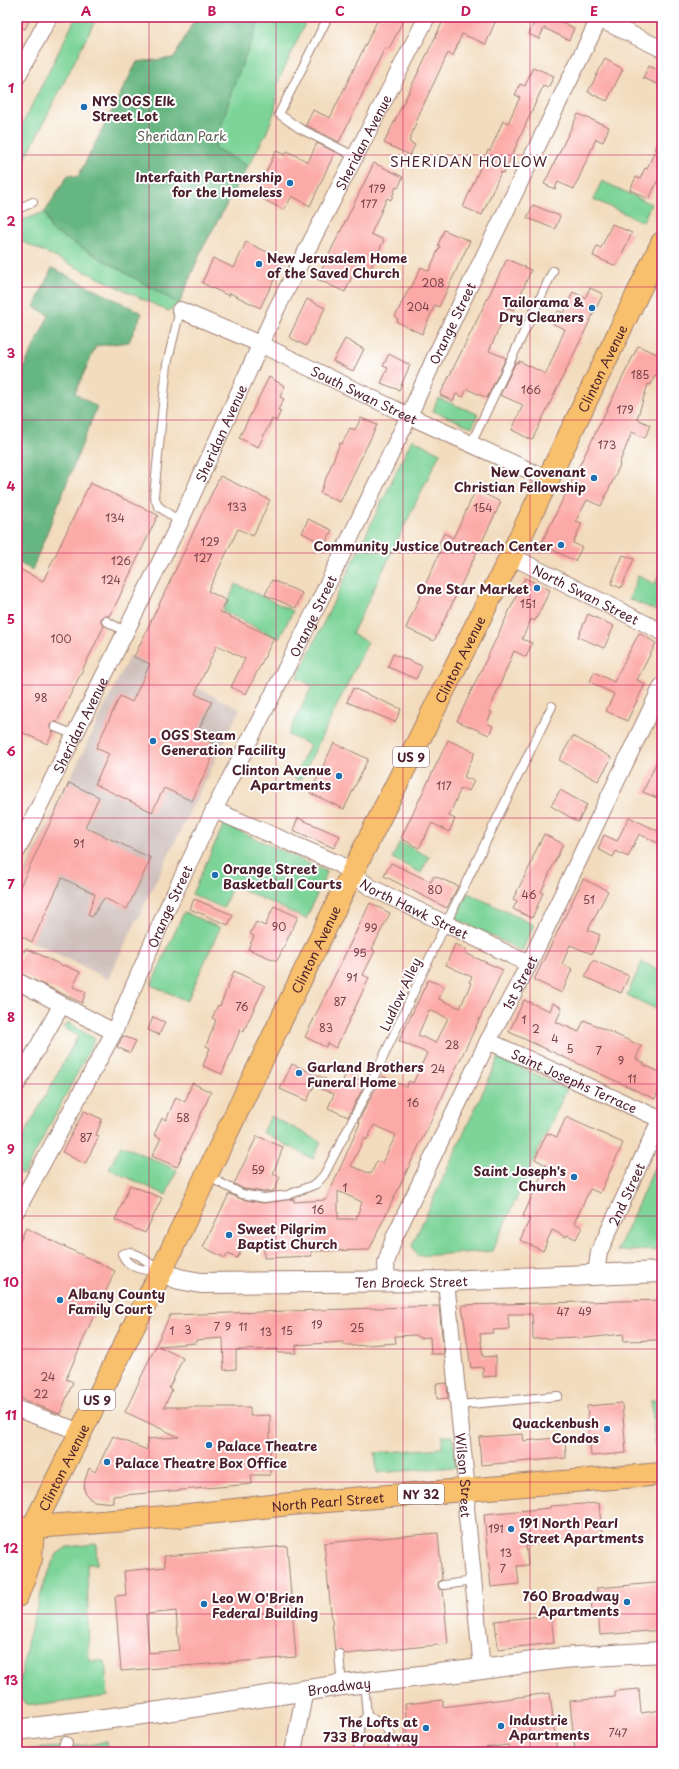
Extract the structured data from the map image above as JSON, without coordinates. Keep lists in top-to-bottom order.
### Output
{
  "streets": {
    "main road": [
      "Clinton Avenue",
      "US 9",
      "NY 32",
      "North Pearl Street"
    ],
    "street": [
      "Sheridan Avenue",
      "Orange Street",
      "South Swan Street",
      "North Swan Street",
      "North Hawk Street",
      "1st Street",
      "Saint Josephs Terrace",
      "2nd Street",
      "Ten Broeck Street",
      "Wilson Street",
      "Broadway"
    ],
    "lane": ["Ludlow Alley"]
  },
  "crossings": [
    ["Sheridan Avenue", "South Swan Street"],
    ["Orange Street", "South Swan Street"],
    ["Orange Street", "North Hawk Street"],
    ["Clinton Avenue", "South Swan Street"],
    ["Clinton Avenue", "North Swan Street"],
    ["Clinton Avenue", "North Hawk Street"],
    ["Clinton Avenue", "Ludlow Alley"],
    ["Clinton Avenue", "Ten Broeck Street"],
    ["Clinton Avenue", "North Pearl Street"],
    ["North Hawk Street", "1st Street"],
    ["North Hawk Street", "Ludlow Alley"],
    ["1st Street", "Saint Josephs Terrace"],
    ["1st Street", "Ten Broeck Street"],
    ["Saint Josephs Terrace", "2nd Street"],
    ["2nd Street", "Ten Broeck Street"],
    ["Ten Broeck Street", "Wilson Street"],
    ["Wilson Street", "North Pearl Street"],
    ["Wilson Street", "Broadway"]
  ],
  "districts": ["SHERIDAN HOLLOW"],
  "parks": ["Sheridan Park"],
  "places": [
    "NYS OGS Elk Street Lot",
    "Interfaith Partnership for the Homeless",
    "New Jerusalem Home of the Saved Church",
    "Tailorama & Dry Cleaners",
    "New Covenant Christian Fellowship",
    "Community Justice Outreach Center",
    "One Star Market",
    "OGS Steam Generation Facility",
    "Clinton Avenue Apartments",
    "Orange Street Basketball Courts",
    "Garland Brothers Funeral Home",
    "Saint Joseph's Church",
    "Sweet Pilgrim Baptist Church",
    "Albany County Family Court",
    "Quackenbush Condos",
    "Palace Theatre",
    "Palace Theatre Box Office",
    "191 North Pearl Street Apartments",
    "760 Broadway Apartments",
    "Leo W O'Brien Federal Building",
    "Industrie Apartments",
    "The Lofts at 733 Broadway"
  ],
  "house_numbers": [
    "179",
    "177",
    "208",
    "204",
    "185",
    "166",
    "179",
    "173",
    "133",
    "154",
    "134",
    "129",
    "127",
    "126",
    "124",
    "151",
    "100",
    "98",
    "117",
    "91",
    "80",
    "46",
    "51",
    "90",
    "99",
    "95",
    "91",
    "87",
    "76",
    "1",
    "83",
    "2",
    "4",
    "28",
    "5",
    "7",
    "9",
    "24",
    "11",
    "16",
    "58",
    "87",
    "59",
    "1",
    "2",
    "16",
    "47",
    "49",
    "19",
    "7",
    "9",
    "11",
    "25",
    "3",
    "1",
    "15",
    "13",
    "24",
    "22",
    "191",
    "13",
    "7",
    "747"
  ],
  "grid": {
    "columns": [
      "A",
      "B",
      "C",
      "D",
      "E"
    ],
    "rows": [
      "1",
      "2",
      "3",
      "4",
      "5",
      "6",
      "7",
      "8",
      "9",
      "10",
      "11",
      "12",
      "13"
    ]
  }
}
